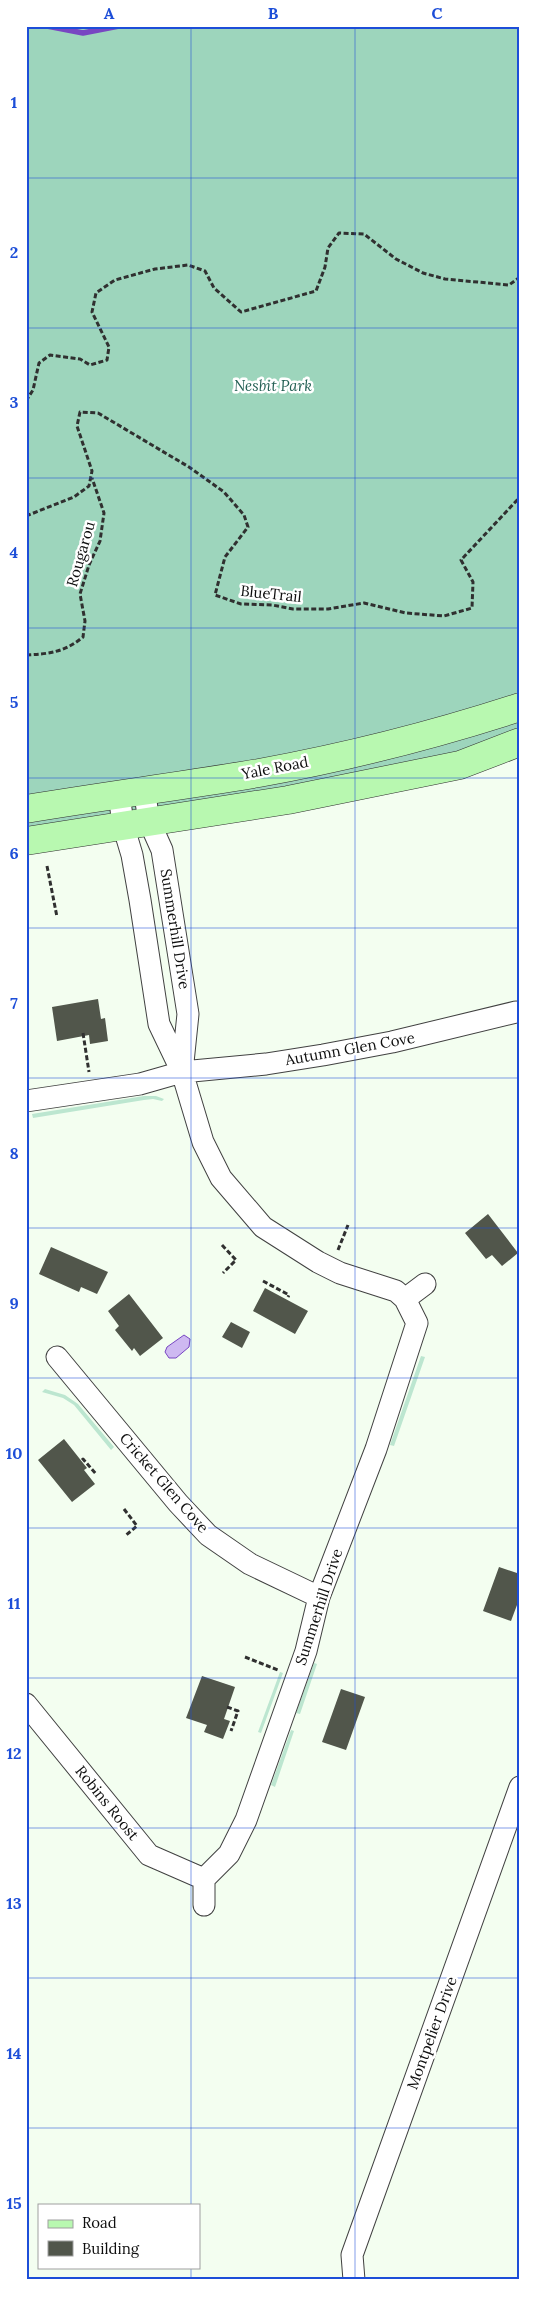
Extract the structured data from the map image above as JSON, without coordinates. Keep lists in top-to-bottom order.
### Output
{
  "streets": {
    "main road": ["Yale Road"],
    "street": [
      "Summerhill Drive",
      "Autumn Glen Cove",
      "Cricket Glen Cove",
      "Robins Roost",
      "Montpelier Drive"
    ],
    "path": ["Rougarou", "BlueTrail"]
  },
  "crossings": [
    ["Rougarou", "BlueTrail"],
    ["Yale Road", "Summerhill Drive"],
    ["Summerhill Drive", "Autumn Glen Cove"],
    ["Summerhill Drive", "Cricket Glen Cove"],
    ["Summerhill Drive", "Robins Roost"]
  ],
  "parks": ["Nesbit Park"],
  "legend": ["Road", "Building"],
  "grid": {
    "columns": ["A", "B", "C"],
    "rows": [
      "1",
      "2",
      "3",
      "4",
      "5",
      "6",
      "7",
      "8",
      "9",
      "10",
      "11",
      "12",
      "13",
      "14",
      "15"
    ]
  }
}
